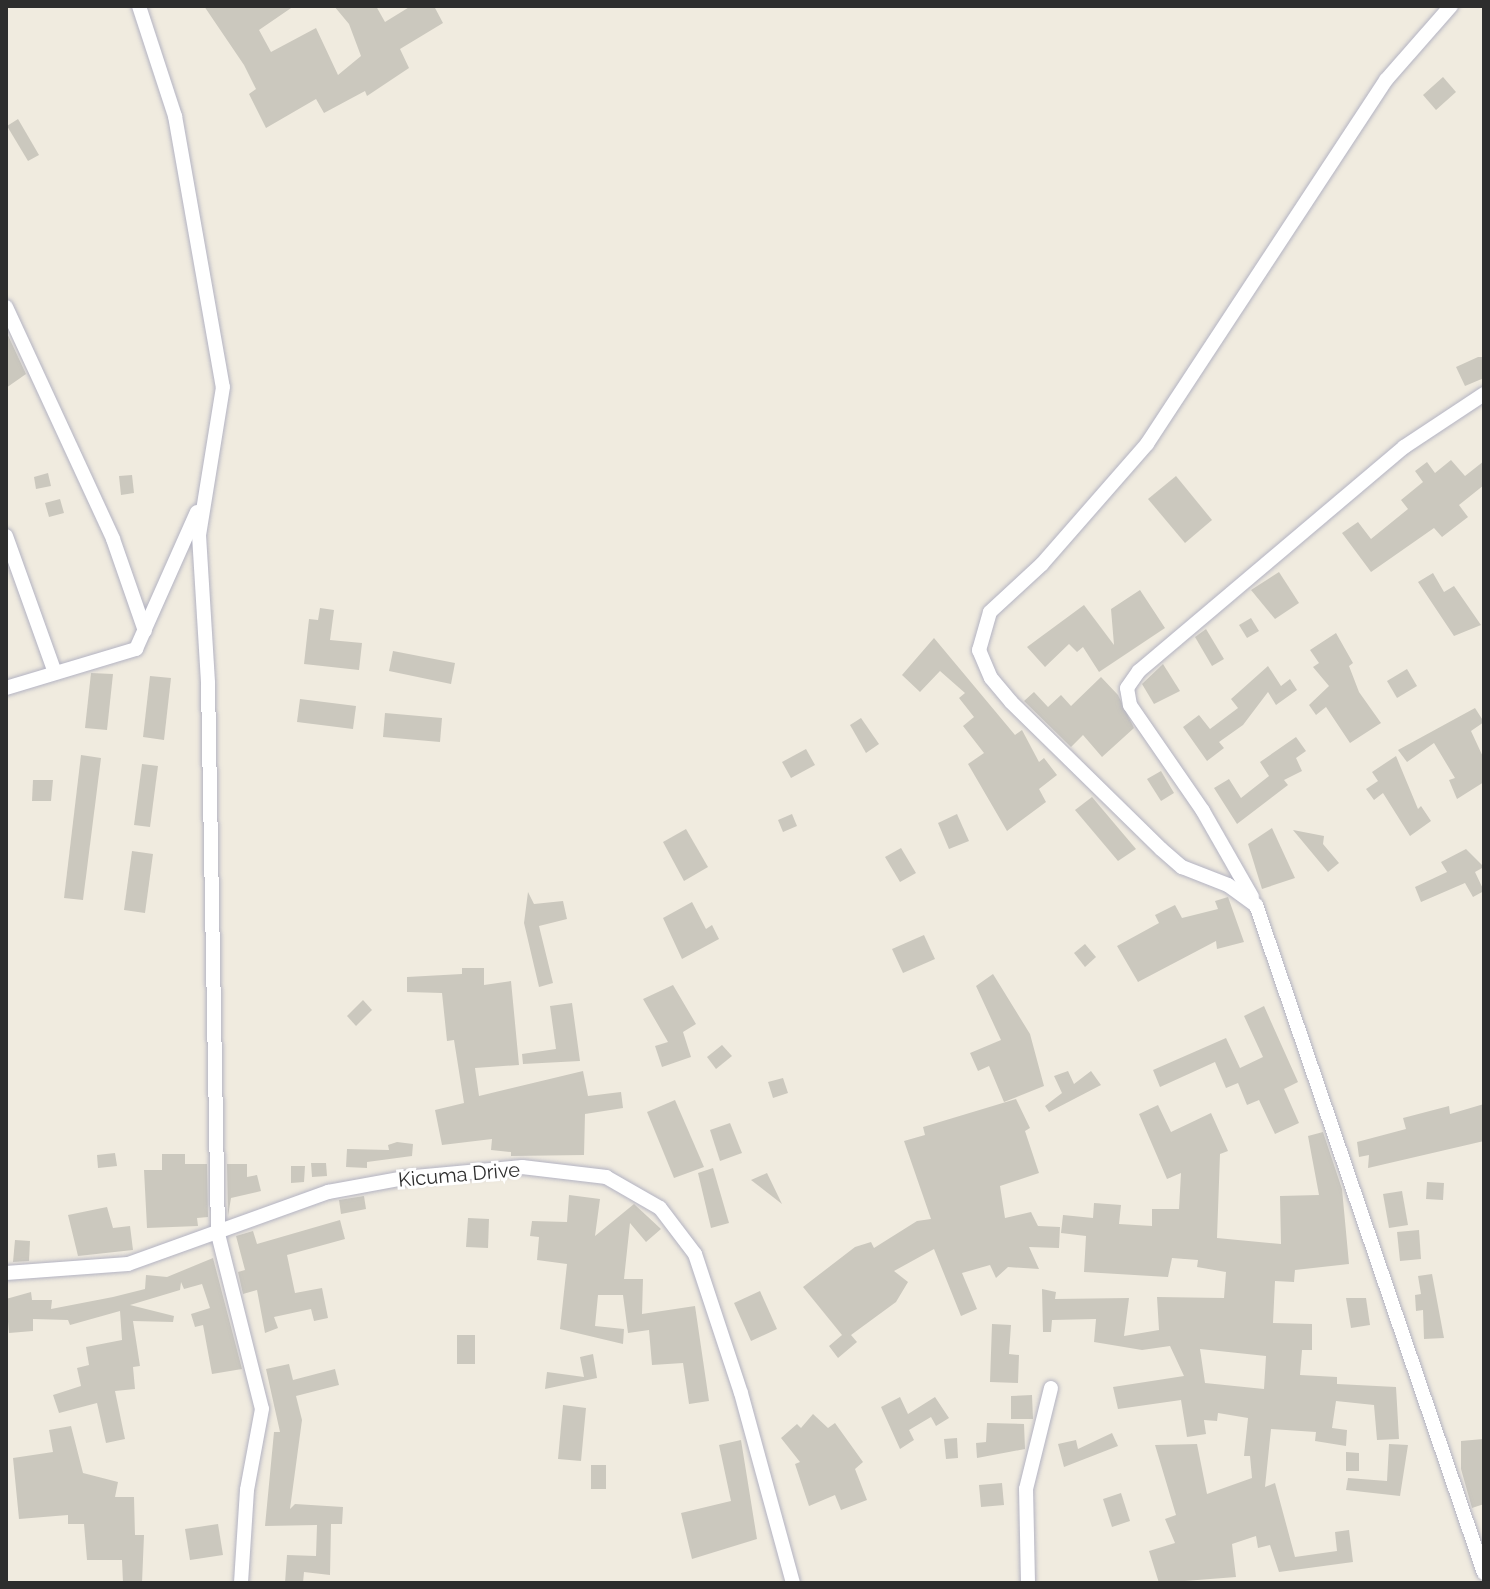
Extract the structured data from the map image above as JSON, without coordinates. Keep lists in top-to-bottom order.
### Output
{
  "streets": {
    "street": ["Kicuma Drive"]
  }
}
